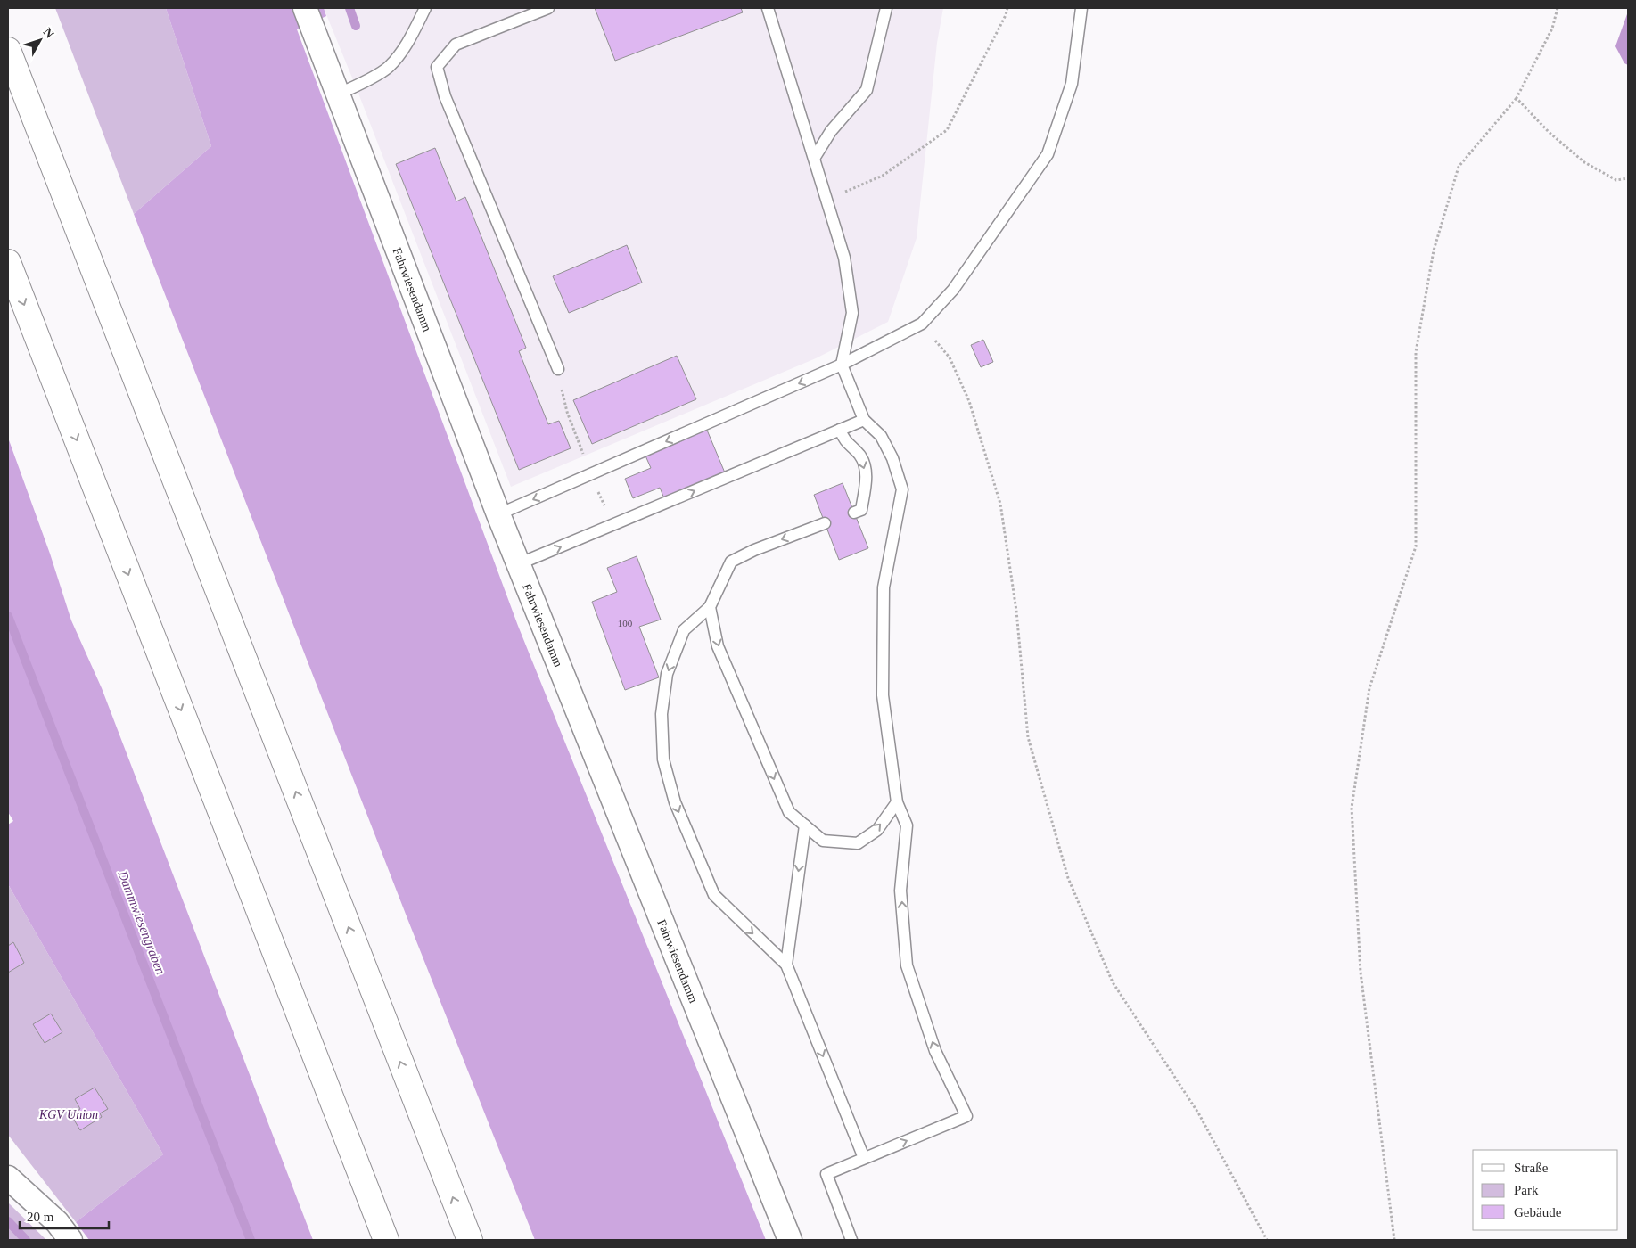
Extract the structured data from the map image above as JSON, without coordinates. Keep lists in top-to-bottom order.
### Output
{
  "streets": {
    "street": ["Fahrwiesendamm"]
  },
  "water": ["Dammwiesengraben"],
  "parks": ["KGV Union"],
  "house_numbers": ["100"],
  "legend": ["Straße", "Park", "Gebäude"],
  "scale_bar": "20 m",
  "north": "top right"
}
